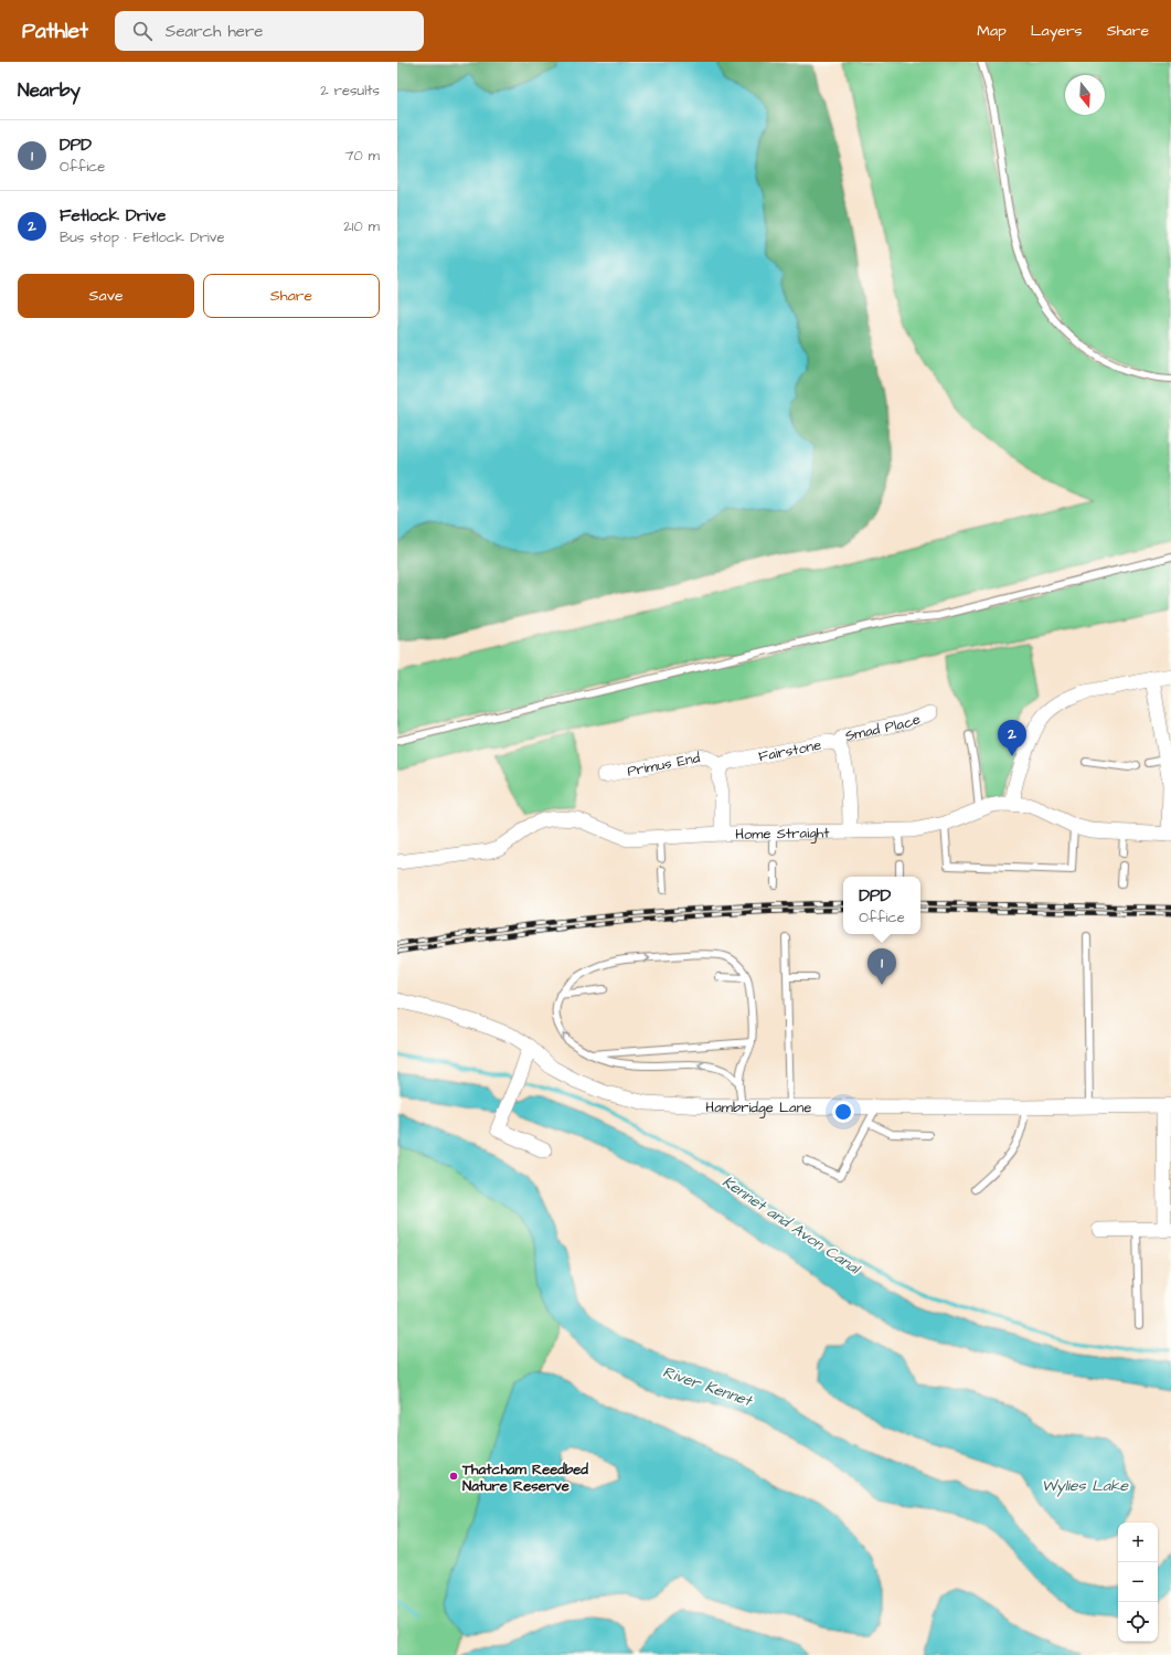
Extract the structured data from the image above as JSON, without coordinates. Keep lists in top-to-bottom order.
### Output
{
  "streets": {
    "street": [
      "Smad Place",
      "Fairstone",
      "Primus End",
      "Home Straight",
      "Hambridge Lane"
    ]
  },
  "crossings": [
    ["Smad Place", "Fairstone"],
    ["Fairstone", "Primus End"],
    ["Fairstone", "Home Straight"]
  ],
  "water": ["Kennet and Avon Canal", "River Kennet", "Wylies Lake"],
  "places": ["Thatcham Reedbed Nature Reserve"],
  "north": "bottom",
  "page": {
    "header": "Pathlet",
    "search": "Search here",
    "nav": ["Map", "Layers", "Share"],
    "heading": ["Nearby", "2 results"],
    "list": [
      {
        "mark": "1",
        "name": "DPD",
        "note": "Office",
        "value": "70 m"
      },
      {
        "mark": "2",
        "name": "Fetlock Drive",
        "note": "Bus stop · Fetlock Drive",
        "value": "210 m"
      }
    ],
    "buttons": ["Save", "Share"],
    "pins": ["2", "1"],
    "popup": ["DPD", "Office"],
    "map_buttons": ["+", "−"]
  }
}
